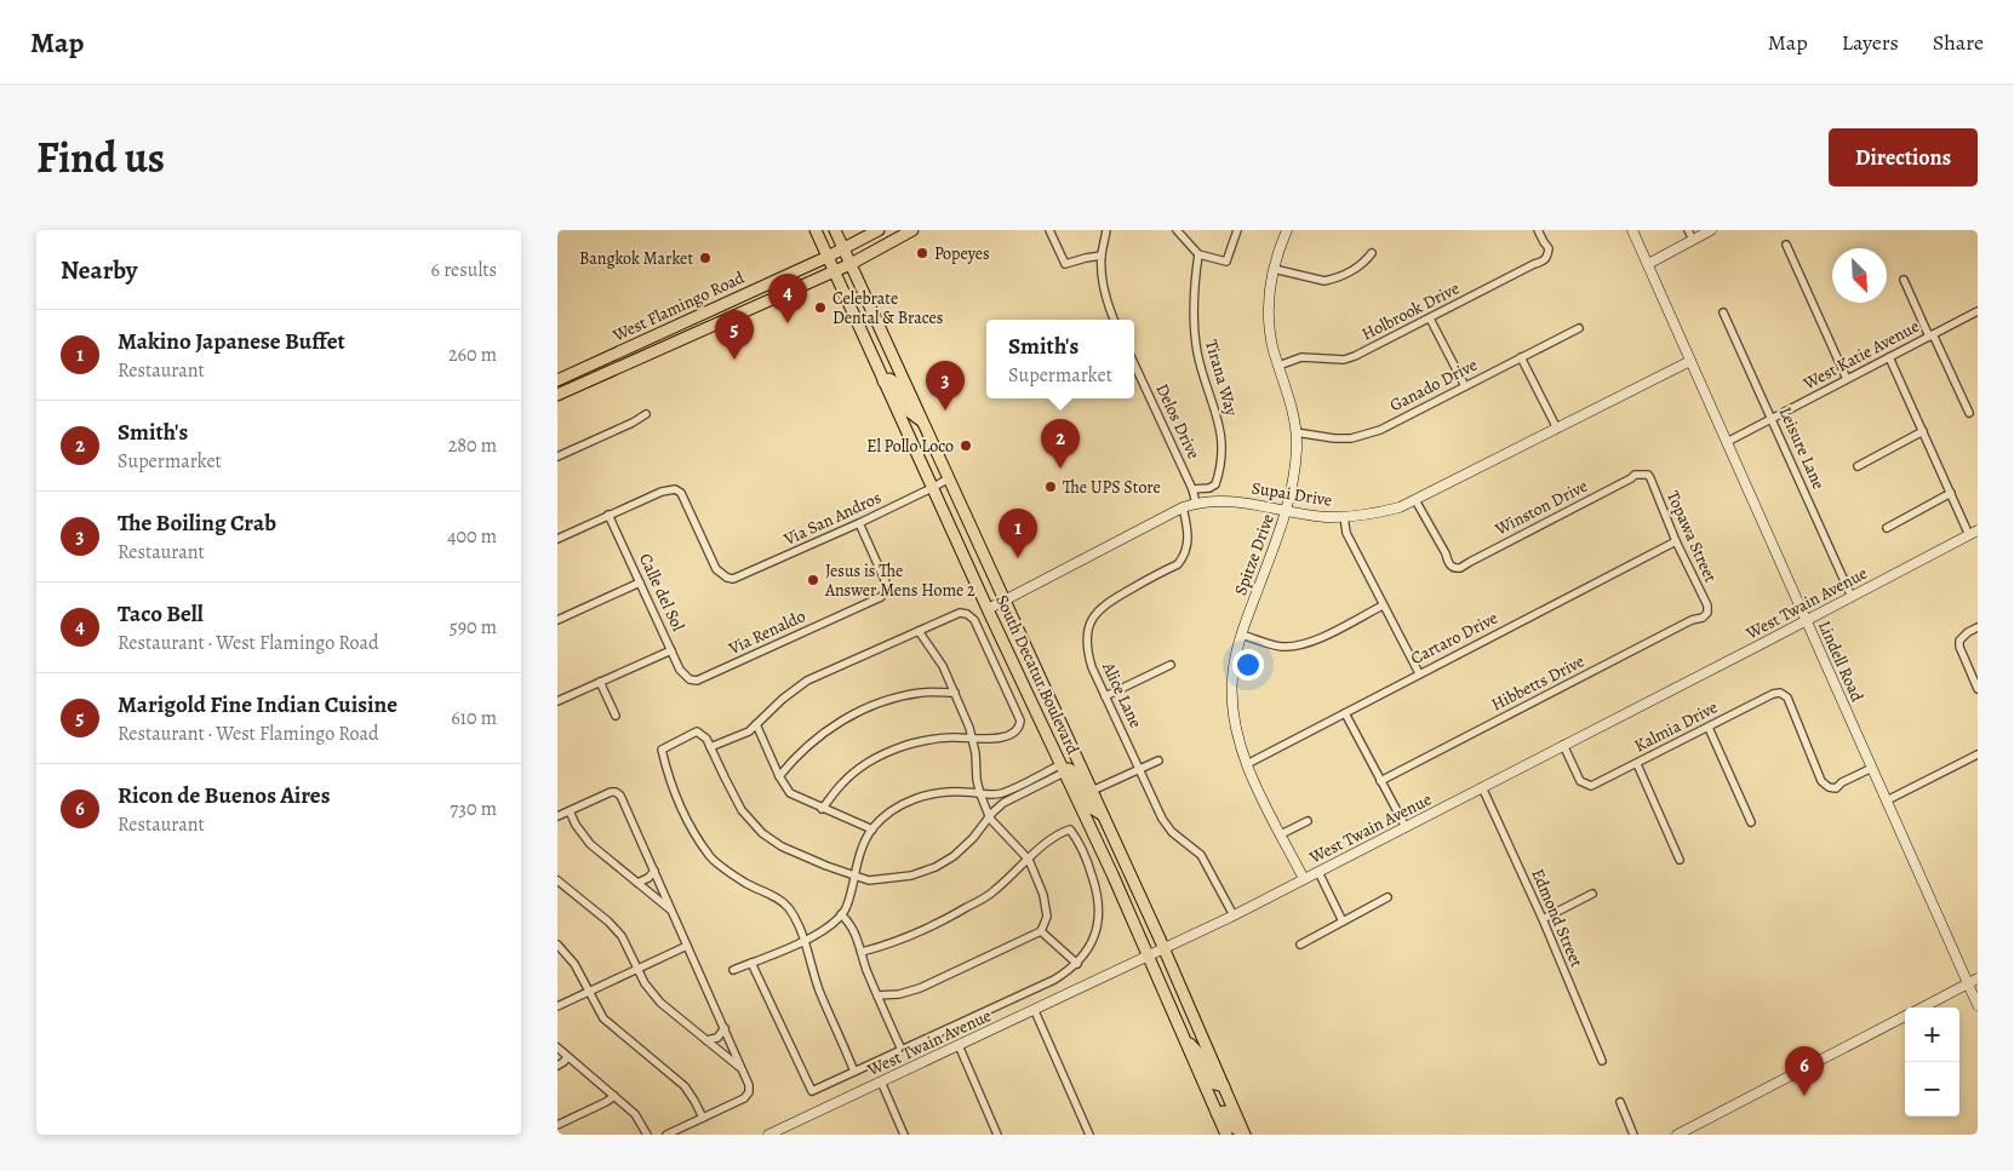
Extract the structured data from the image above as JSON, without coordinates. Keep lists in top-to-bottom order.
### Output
{
  "streets": {
    "main road": ["West Flamingo Road", "South Decatur Boulevard"],
    "street": [
      "Holbrook Drive",
      "West Katie Avenue",
      "Tirana Way",
      "Ganado Drive",
      "Delos Drive",
      "Leisure Lane",
      "Supai Drive",
      "Winston Drive",
      "Via San Andros",
      "Topawa Street",
      "Spitze Drive",
      "Calle del Sol",
      "West Twain Avenue",
      "Via Renaldo",
      "Cartaro Drive",
      "Lindell Road",
      "Hibbetts Drive",
      "Alice Lane",
      "Kalmia Drive",
      "Edmond Street"
    ]
  },
  "crossings": [
    ["West Flamingo Road", "South Decatur Boulevard"],
    ["Holbrook Drive", "Spitze Drive"],
    ["West Katie Avenue", "Leisure Lane"],
    ["West Katie Avenue", "Lindell Road"],
    ["Tirana Way", "Delos Drive"],
    ["Ganado Drive", "Spitze Drive"],
    ["Delos Drive", "Supai Drive"],
    ["Leisure Lane", "West Twain Avenue"],
    ["Supai Drive", "Winston Drive"],
    ["Supai Drive", "Spitze Drive"],
    ["Supai Drive", "Lindell Road"],
    ["Supai Drive", "South Decatur Boulevard"],
    ["Supai Drive", "Alice Lane"],
    ["Winston Drive", "Topawa Street"],
    ["Via San Andros", "Calle del Sol"],
    ["Via San Andros", "Via Renaldo"],
    ["Via San Andros", "South Decatur Boulevard"],
    ["Topawa Street", "Cartaro Drive"],
    ["Topawa Street", "Hibbetts Drive"],
    ["Spitze Drive", "West Twain Avenue"],
    ["Spitze Drive", "Cartaro Drive"],
    ["Calle del Sol", "Via Renaldo"],
    ["West Twain Avenue", "Lindell Road"],
    ["West Twain Avenue", "South Decatur Boulevard"],
    ["West Twain Avenue", "Alice Lane"],
    ["West Twain Avenue", "Kalmia Drive"],
    ["West Twain Avenue", "Edmond Street"],
    ["Lindell Road", "Kalmia Drive"]
  ],
  "places": [
    "Popeyes",
    "Bangkok Market",
    "Celebrate Dental & Braces",
    "El Pollo Loco",
    "The UPS Store",
    "Jesus is The Answer Mens Home 2"
  ],
  "north": "bottom right",
  "page": {
    "header": "Map",
    "nav": ["Map", "Layers", "Share"],
    "title": "Find us",
    "buttons": "Directions",
    "heading": ["Nearby", "6 results"],
    "pins": [
      "4",
      "5",
      "3",
      "2",
      "1",
      "6"
    ],
    "list": [
      {
        "mark": "1",
        "name": "Makino Japanese Buffet",
        "note": "Restaurant",
        "value": "260 m"
      },
      {
        "mark": "2",
        "name": "Smith's",
        "note": "Supermarket",
        "value": "280 m"
      },
      {
        "mark": "3",
        "name": "The Boiling Crab",
        "note": "Restaurant",
        "value": "400 m"
      },
      {
        "mark": "4",
        "name": "Taco Bell",
        "note": "Restaurant · West Flamingo Road",
        "value": "590 m"
      },
      {
        "mark": "5",
        "name": "Marigold Fine Indian Cuisine",
        "note": "Restaurant · West Flamingo Road",
        "value": "610 m"
      },
      {
        "mark": "6",
        "name": "Ricon de Buenos Aires",
        "note": "Restaurant",
        "value": "730 m"
      }
    ],
    "popup": ["Smith's", "Supermarket"],
    "map_buttons": ["+", "−"]
  }
}
